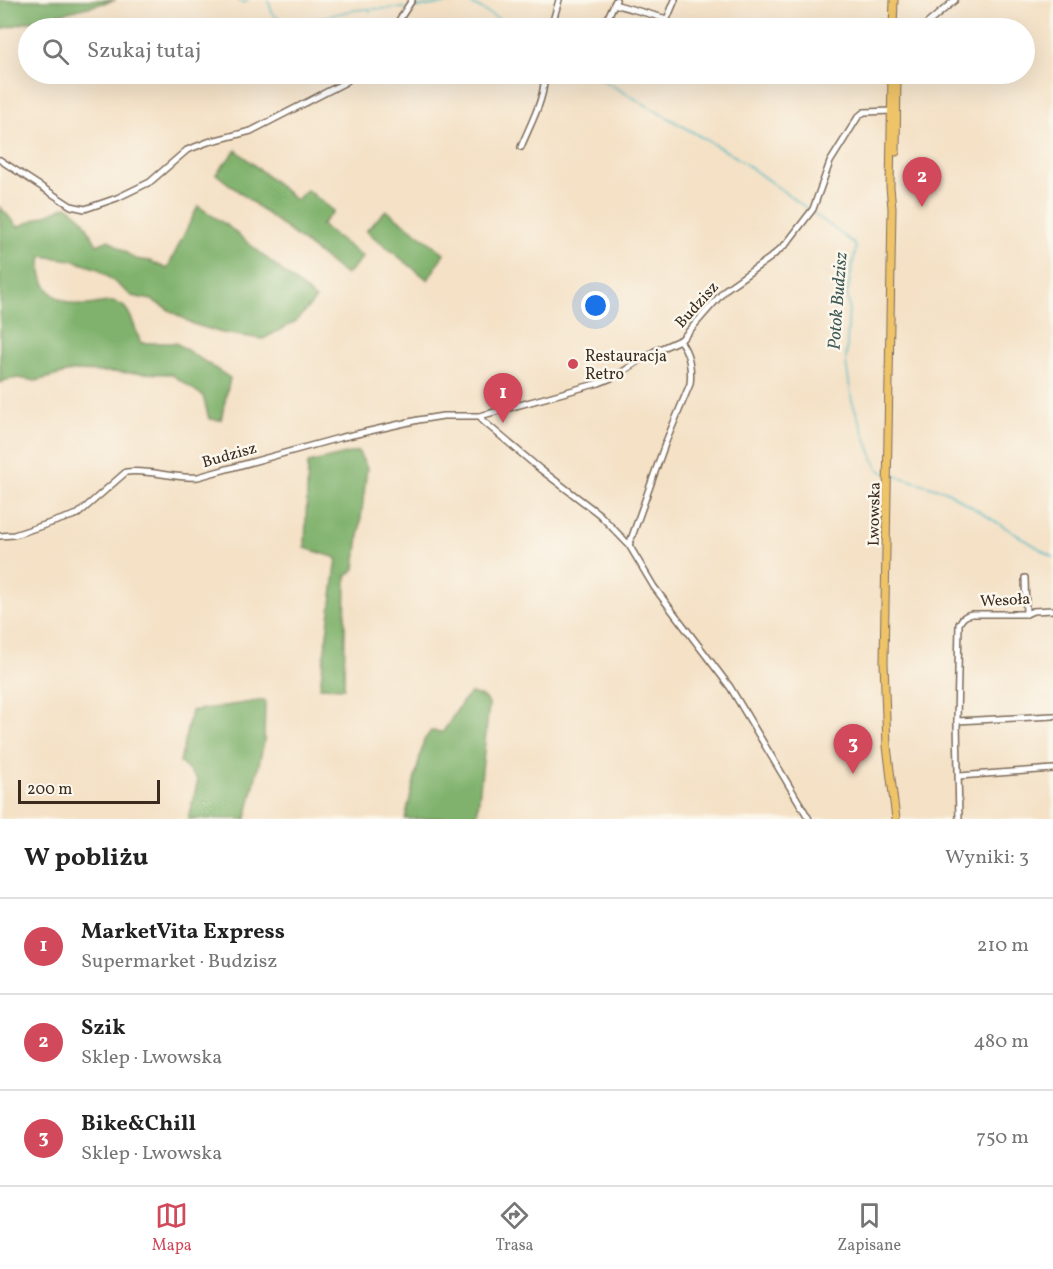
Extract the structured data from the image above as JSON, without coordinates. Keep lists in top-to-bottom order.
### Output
{
  "streets": {
    "main road": ["Lwowska"],
    "street": ["Budzisz", "Wesoła"]
  },
  "crossings": [
    ["Budzisz", "Lwowska"]
  ],
  "water": ["Potok Budzisz"],
  "places": ["Restauracja Retro"],
  "scale_bar": "200 m",
  "page": {
    "search": "Szukaj tutaj",
    "pins": ["2", "1", "3"],
    "scale": "200 m",
    "heading": ["W pobliżu", "Wyniki: 3"],
    "list": [
      {
        "mark": "1",
        "name": "MarketVita Express",
        "note": "Supermarket · Budzisz",
        "value": "210 m"
      },
      {
        "mark": "2",
        "name": "Szik",
        "note": "Sklep · Lwowska",
        "value": "480 m"
      },
      {
        "mark": "3",
        "name": "Bike&Chill",
        "note": "Sklep · Lwowska",
        "value": "750 m"
      }
    ],
    "nav": ["Mapa", "Trasa", "Zapisane"]
  }
}
